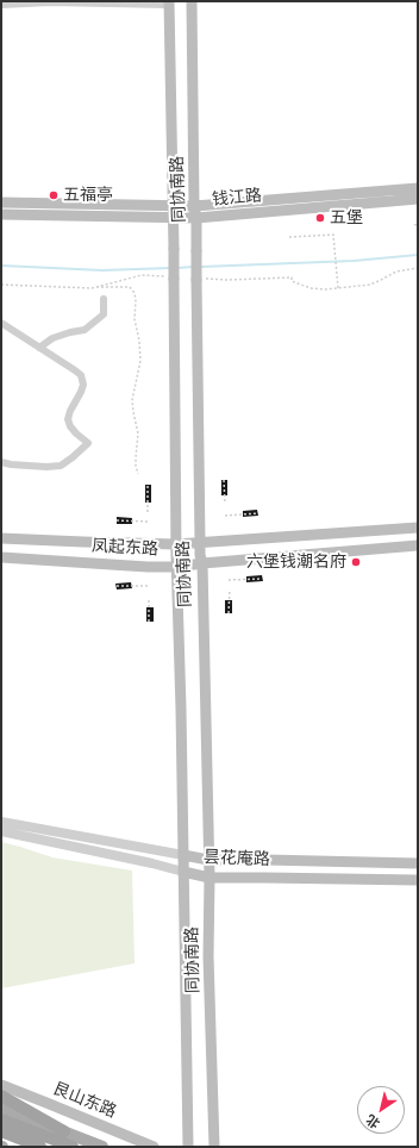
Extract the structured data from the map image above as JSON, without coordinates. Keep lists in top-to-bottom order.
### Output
{
  "streets": {
    "main road": [
      "同协南路",
      "钱江路",
      "凤起东路",
      "昙花庵路",
      "艮山东路"
    ]
  },
  "crossings": [
    ["同协南路", "钱江路"],
    ["同协南路", "凤起东路"],
    ["同协南路", "昙花庵路"]
  ],
  "places": ["五福亭", "五堡", "六堡钱潮名府"],
  "north": "bottom left"
}
